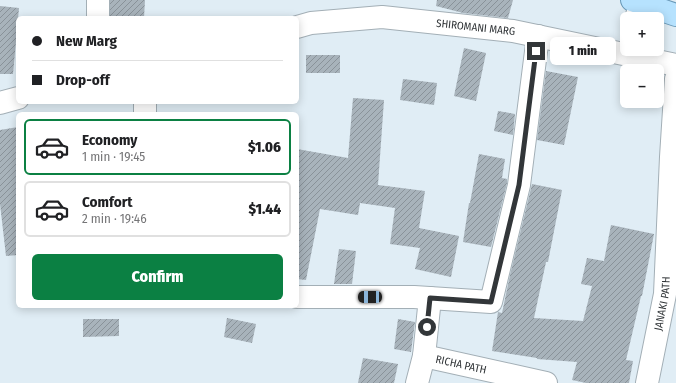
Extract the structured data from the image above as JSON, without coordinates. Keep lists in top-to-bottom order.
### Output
{
  "streets": {
    "street": ["SHIROMANI MARG", "JANAKI PATH", "RICHA PATH"]
  },
  "page": {
    "map_buttons": ["+", "−"],
    "banner": ["New Marg", "Drop-off"],
    "bubble": "1 min",
    "list": [
      {
        "name": "Economy",
        "note": "1 min · 19:45",
        "value": "$1.06"
      },
      {
        "name": "Comfort",
        "note": "2 min · 19:46",
        "value": "$1.44"
      }
    ],
    "buttons": "Confirm"
  }
}
